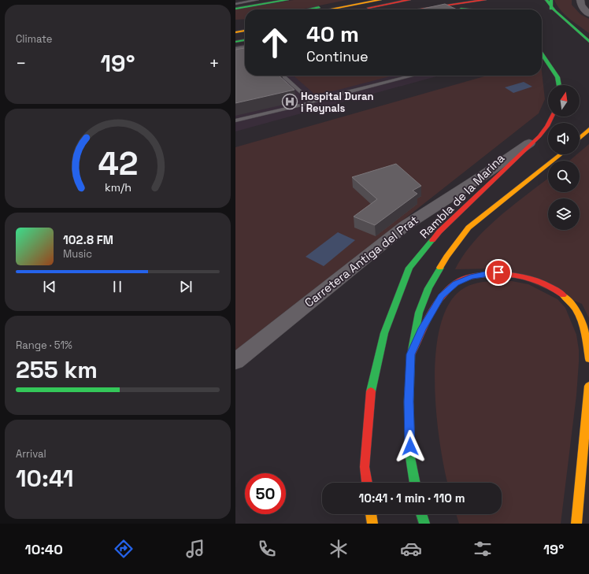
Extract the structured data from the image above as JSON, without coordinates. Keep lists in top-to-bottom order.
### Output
{
  "streets": {
    "main road": ["Rambla de la Marina"],
    "street": ["Carretera Antiga del Prat"]
  },
  "crossings": [
    ["Rambla de la Marina", "Carretera Antiga del Prat"]
  ],
  "places": {
    "hospital": ["Hospital Duran i Reynals"]
  },
  "north": "top",
  "page": {
    "tile": [
      "Climate",
      ["Range · 51%", "255 km"],
      ["Arrival", "10:41"]
    ],
    "turn": ["40 m", "Continue"],
    "heat": ["−", "19°", "+"],
    "song": ["102.8 FM", "Music"],
    "limit": "50",
    "trip": "10:41 · 1 min · 110 m",
    "tabs": ["10:40", "19°"],
    "gauge": ["42", "km/h"]
  }
}
